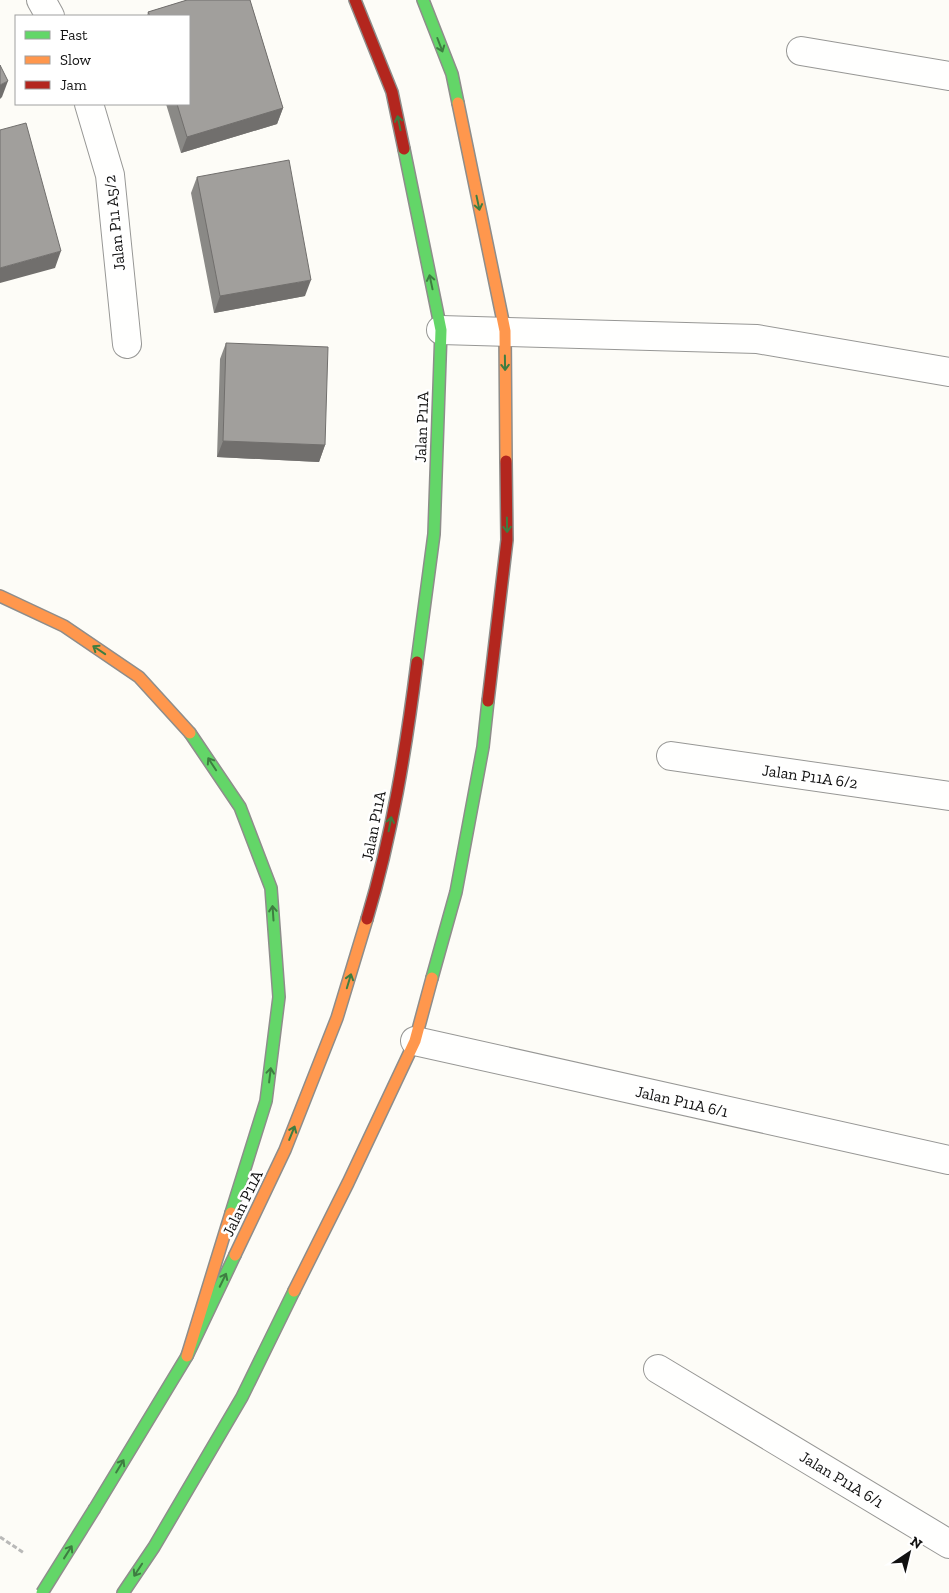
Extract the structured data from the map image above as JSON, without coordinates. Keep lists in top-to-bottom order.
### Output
{
  "streets": {
    "street": [
      "Jalan P11 A5/2",
      "Jalan P11A",
      "Jalan P11A 6/2",
      "Jalan P11A 6/1"
    ]
  },
  "legend": ["Fast", "Slow", "Jam"],
  "north": "top right"
}
